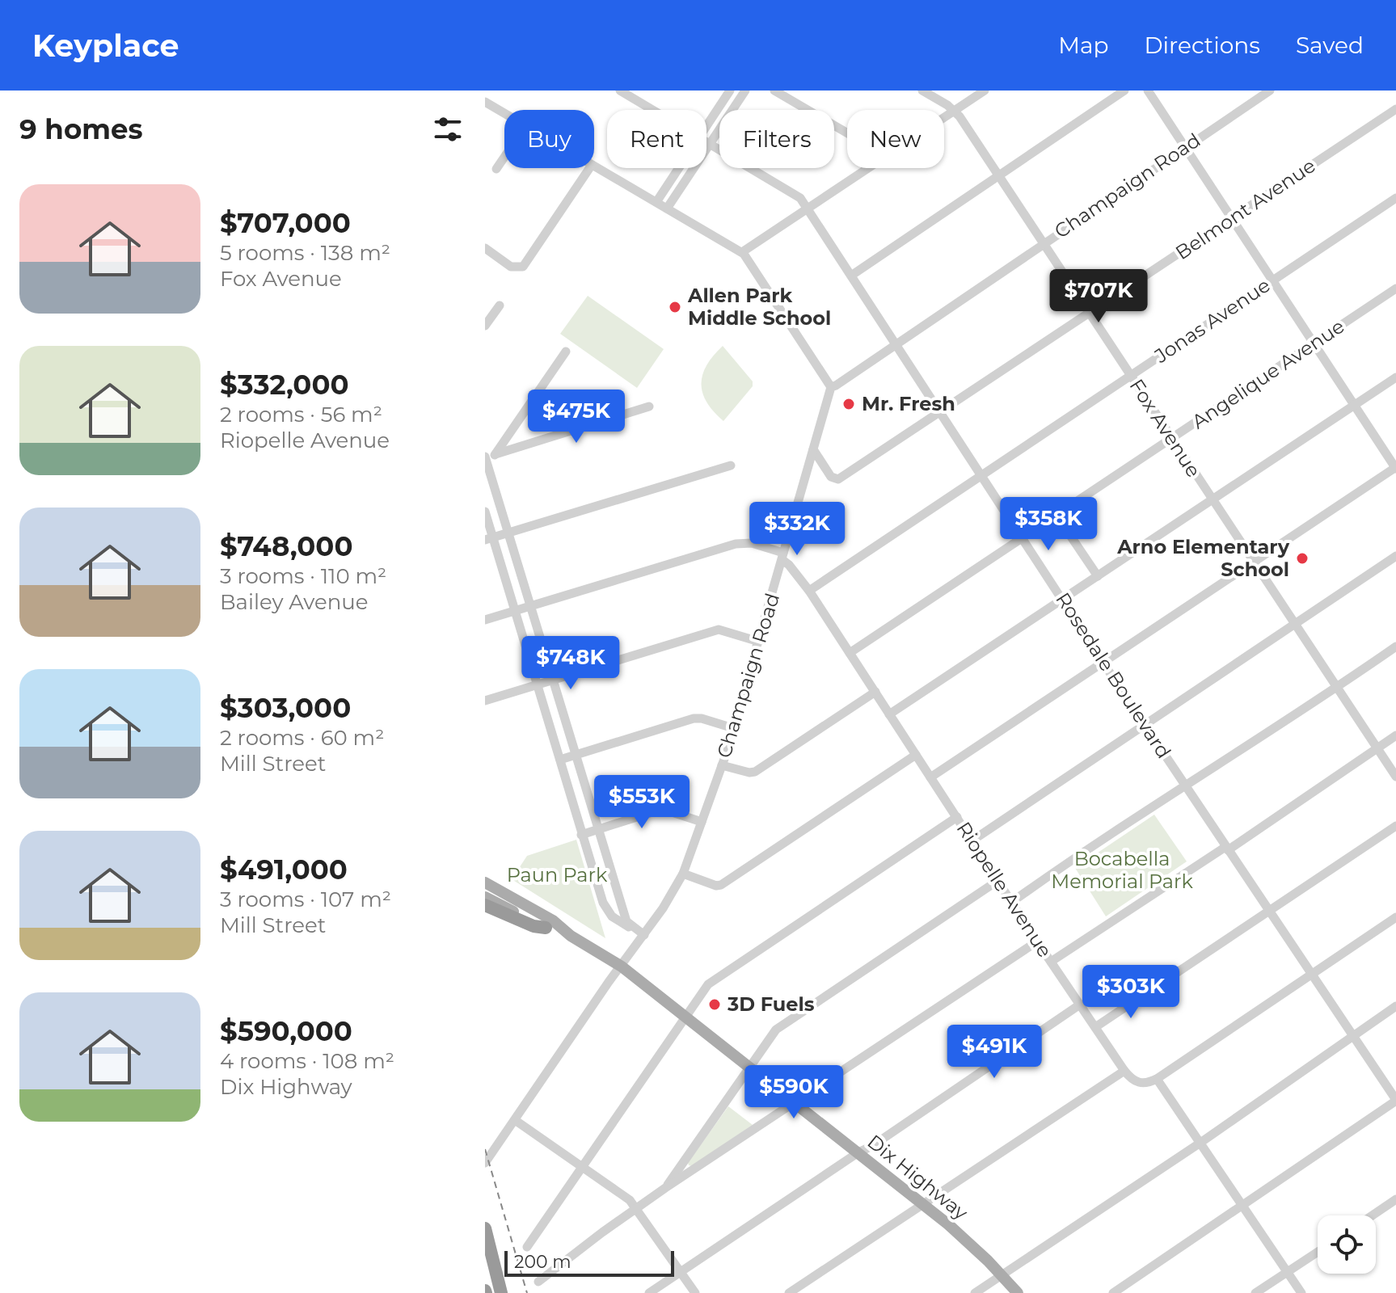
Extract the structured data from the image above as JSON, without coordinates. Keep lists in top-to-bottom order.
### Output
{
  "streets": {
    "main road": ["Dix Highway"],
    "street": [
      "Champaign Road",
      "Belmont Avenue",
      "Jonas Avenue",
      "Angelique Avenue",
      "Fox Avenue",
      "Rosedale Boulevard",
      "Riopelle Avenue"
    ]
  },
  "crossings": [
    ["Champaign Road", "Belmont Avenue"],
    ["Champaign Road", "Fox Avenue"],
    ["Champaign Road", "Rosedale Boulevard"],
    ["Champaign Road", "Riopelle Avenue"],
    ["Champaign Road", "Dix Highway"],
    ["Belmont Avenue", "Fox Avenue"],
    ["Belmont Avenue", "Rosedale Boulevard"],
    ["Jonas Avenue", "Fox Avenue"],
    ["Jonas Avenue", "Rosedale Boulevard"],
    ["Jonas Avenue", "Riopelle Avenue"],
    ["Angelique Avenue", "Fox Avenue"],
    ["Angelique Avenue", "Rosedale Boulevard"],
    ["Angelique Avenue", "Riopelle Avenue"]
  ],
  "parks": ["Bocabella Memorial Park", "Paun Park"],
  "places": [
    "Allen Park Middle School",
    "Mr. Fresh",
    "Arno Elementary School",
    "3D Fuels"
  ],
  "scale_bar": "200 m",
  "page": {
    "header": "Keyplace",
    "nav": ["Map", "Directions", "Saved"],
    "heading": "9 homes",
    "chip": [
      "Buy",
      "Rent",
      "Filters",
      "New"
    ],
    "list": [
      {
        "name": "$707,000",
        "note": "5 rooms · 138 m² · Fox Avenue"
      },
      {
        "name": "$332,000",
        "note": "2 rooms · 56 m² · Riopelle Avenue"
      },
      {
        "name": "$748,000",
        "note": "3 rooms · 110 m² · Bailey Avenue"
      },
      {
        "name": "$303,000",
        "note": "2 rooms · 60 m² · Mill Street"
      },
      {
        "name": "$491,000",
        "note": "3 rooms · 107 m² · Mill Street"
      },
      {
        "name": "$590,000",
        "note": "4 rooms · 108 m² · Dix Highway"
      }
    ],
    "price": [
      "$707K",
      "$475K",
      "$358K",
      "$332K",
      "$748K",
      "$553K",
      "$303K",
      "$491K",
      "$590K"
    ],
    "scale": "200 m"
  }
}
